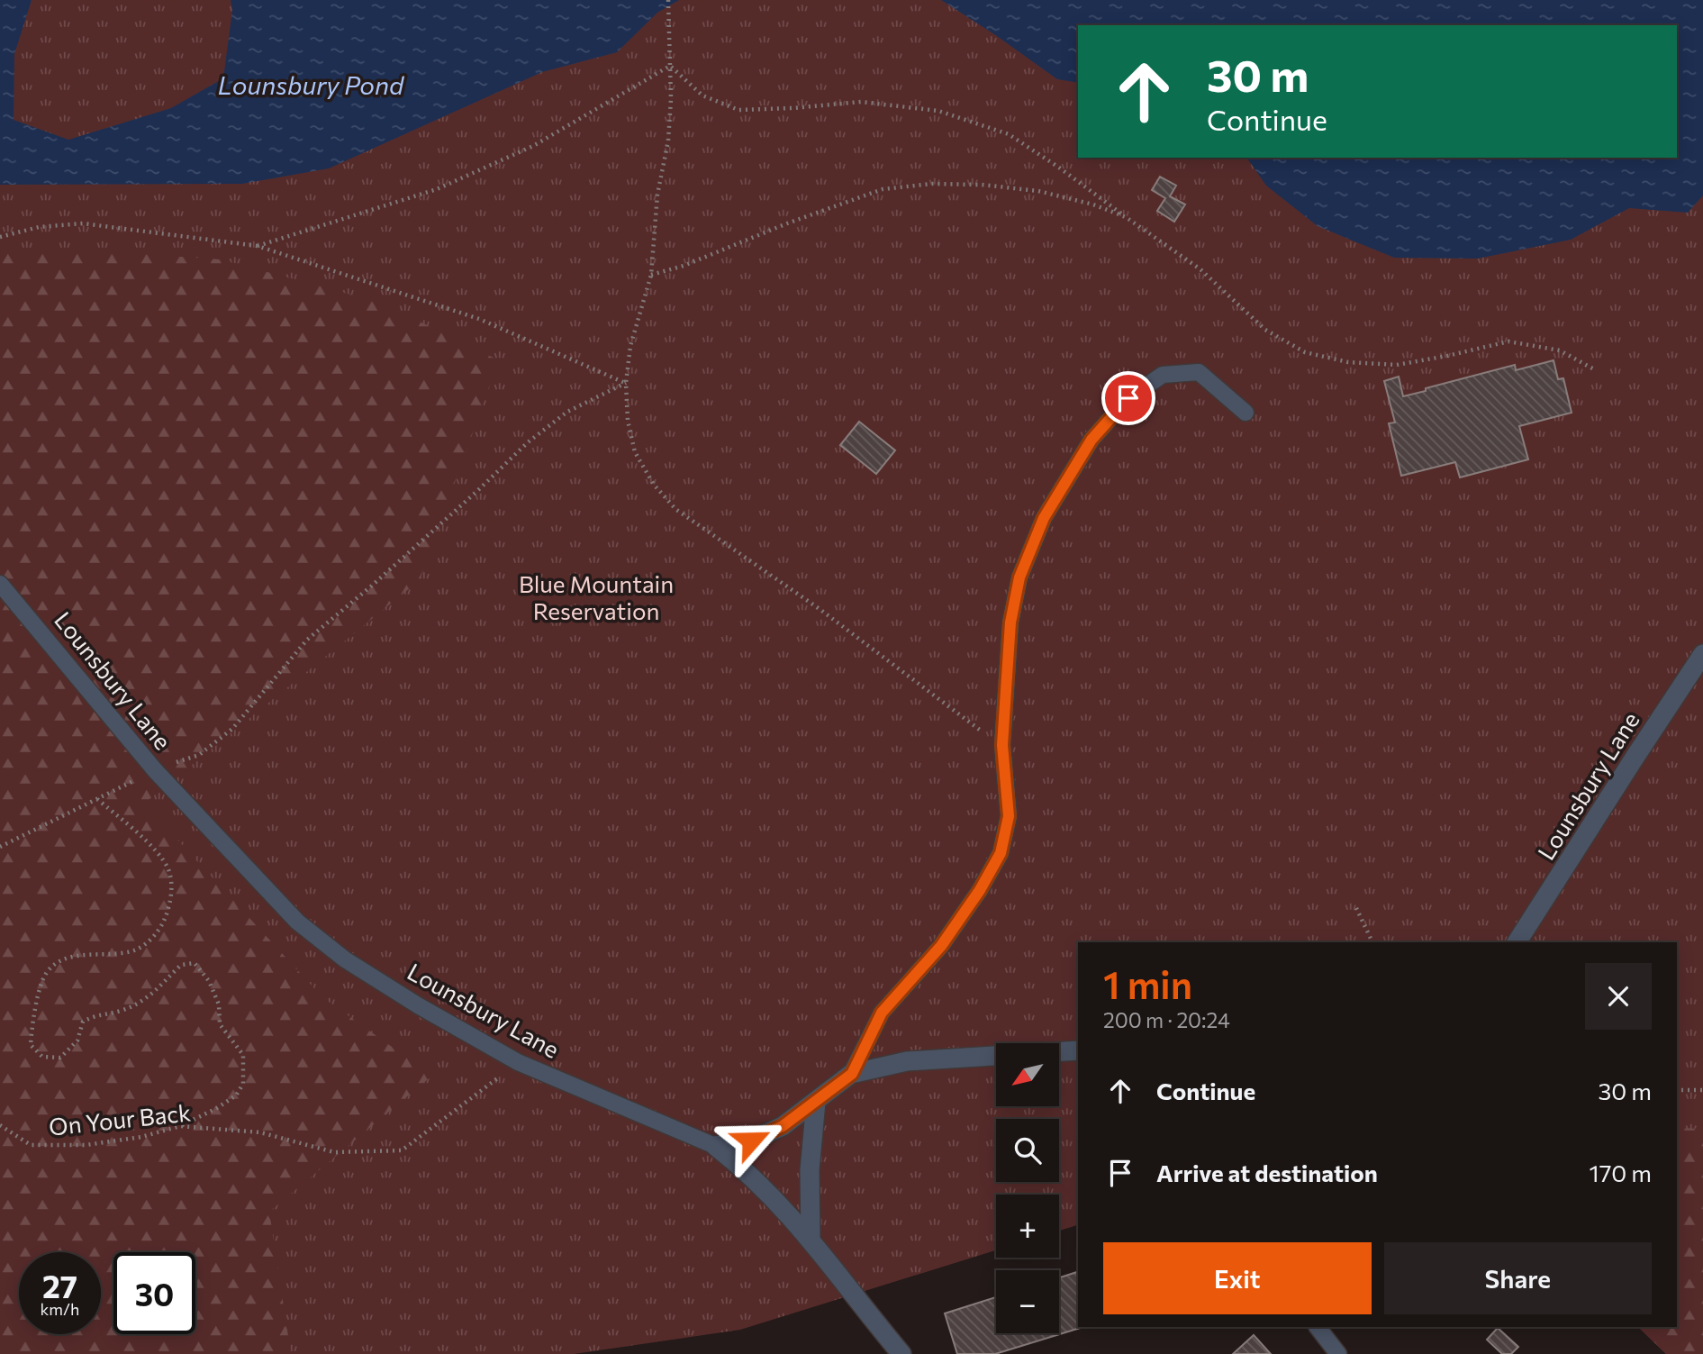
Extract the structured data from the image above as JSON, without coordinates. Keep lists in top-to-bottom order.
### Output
{
  "streets": {
    "street": ["Lounsbury Lane"],
    "path": ["On Your Back"]
  },
  "crossings": [
    ["Lounsbury Lane", "On Your Back"]
  ],
  "water": ["Lounsbury Pond"],
  "parks": ["Blue Mountain Reservation"],
  "north": "bottom left",
  "page": {
    "turn": ["30 m", "Continue"],
    "heading": ["1 min", "200 m · 20:24"],
    "map_buttons": ["+", "−"],
    "list": [
      {
        "name": "Continue",
        "value": "30 m"
      },
      {
        "name": "Arrive at destination",
        "value": "170 m"
      }
    ],
    "buttons": ["Exit", "Share"],
    "speed": "27 km/h",
    "limit": "30"
  }
}
